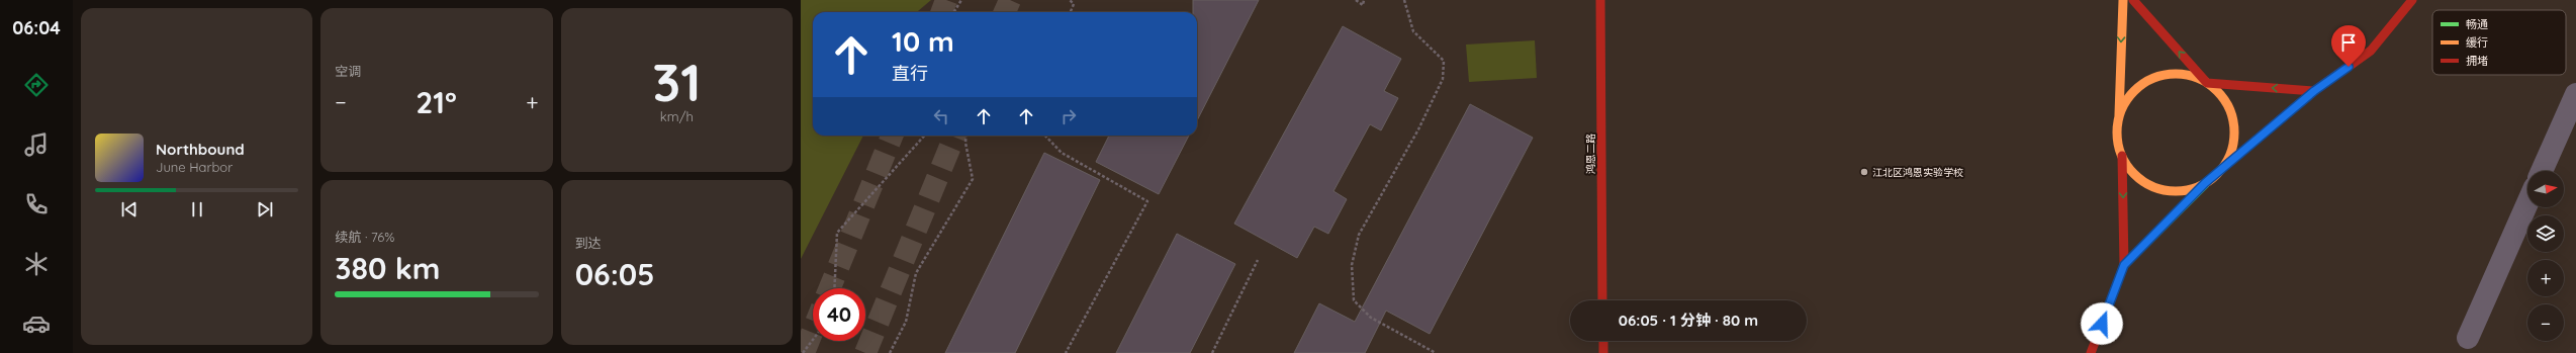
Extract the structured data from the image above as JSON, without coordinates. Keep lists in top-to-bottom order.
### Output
{
  "streets": {
    "street": ["鸿恩二路"]
  },
  "places": ["江北区鸿恩实验学校"],
  "legend": ["畅通", "缓行", "拥堵"],
  "north": "right",
  "page": {
    "tabs": "06:04",
    "tile": [
      "空调",
      ["31", "km/h"],
      ["续航 · 76%", "380 km"],
      ["到达", "06:05"]
    ],
    "turn": ["10 m", "直行"],
    "heat": ["−", "21°", "+"],
    "song": ["Northbound", "June Harbor"],
    "map_buttons": ["+", "−"],
    "limit": "40",
    "trip": "06:05 · 1 分钟 · 80 m"
  }
}
